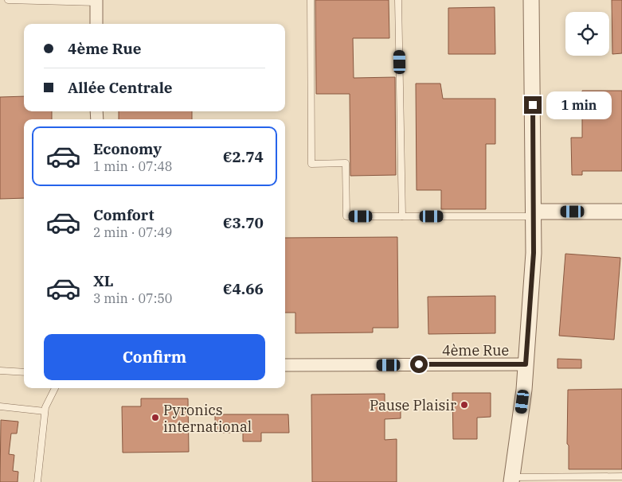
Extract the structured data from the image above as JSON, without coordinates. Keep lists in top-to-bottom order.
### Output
{
  "streets": {
    "street": ["4ème Rue"]
  },
  "places": ["Pause Plaisir", "Pyronics international"],
  "page": {
    "banner": ["4ème Rue", "Allée Centrale"],
    "bubble": "1 min",
    "list": [
      {
        "name": "Economy",
        "note": "1 min · 07:48",
        "value": "€2.74"
      },
      {
        "name": "Comfort",
        "note": "2 min · 07:49",
        "value": "€3.70"
      },
      {
        "name": "XL",
        "note": "3 min · 07:50",
        "value": "€4.66"
      }
    ],
    "buttons": "Confirm"
  }
}
